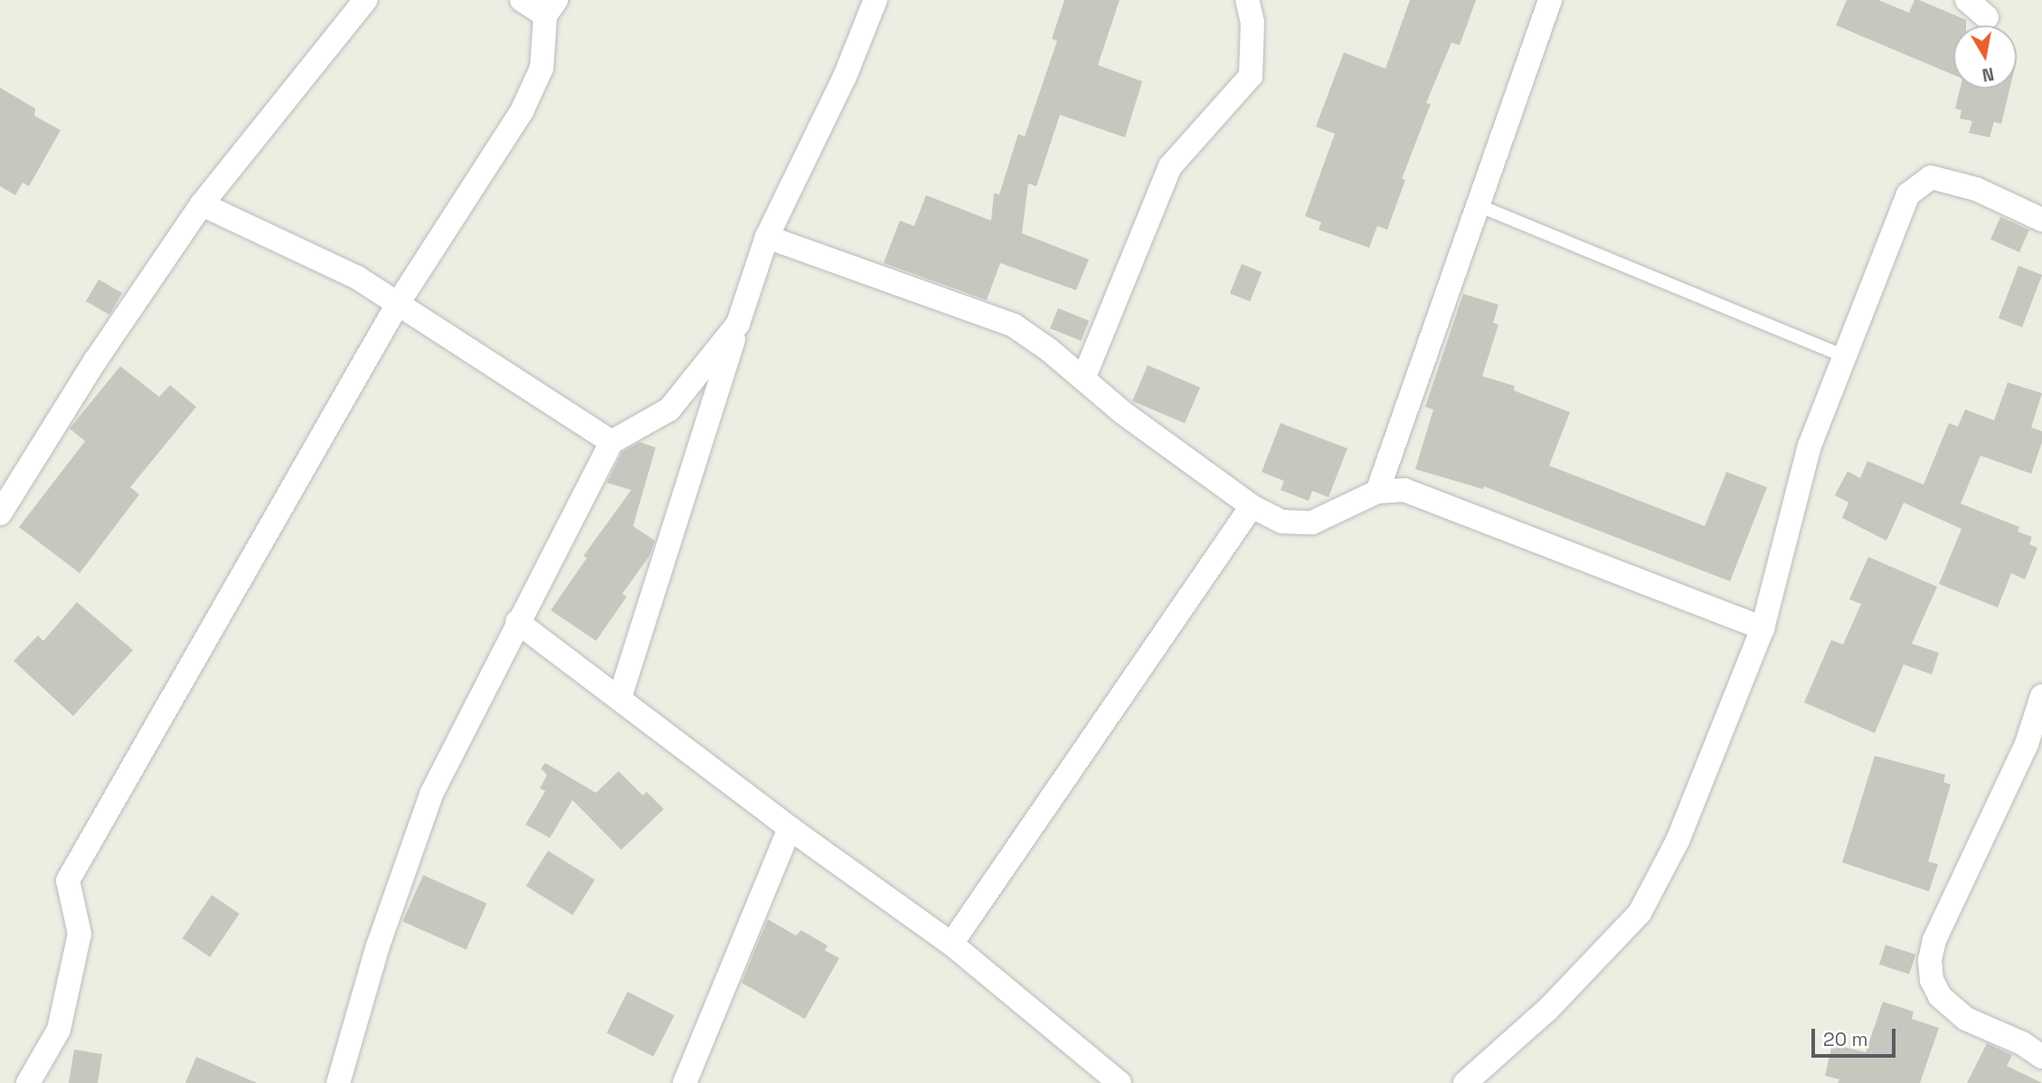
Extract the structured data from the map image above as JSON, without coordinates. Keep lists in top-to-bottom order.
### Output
{
  "scale_bar": "20 m",
  "north": "bottom"
}
